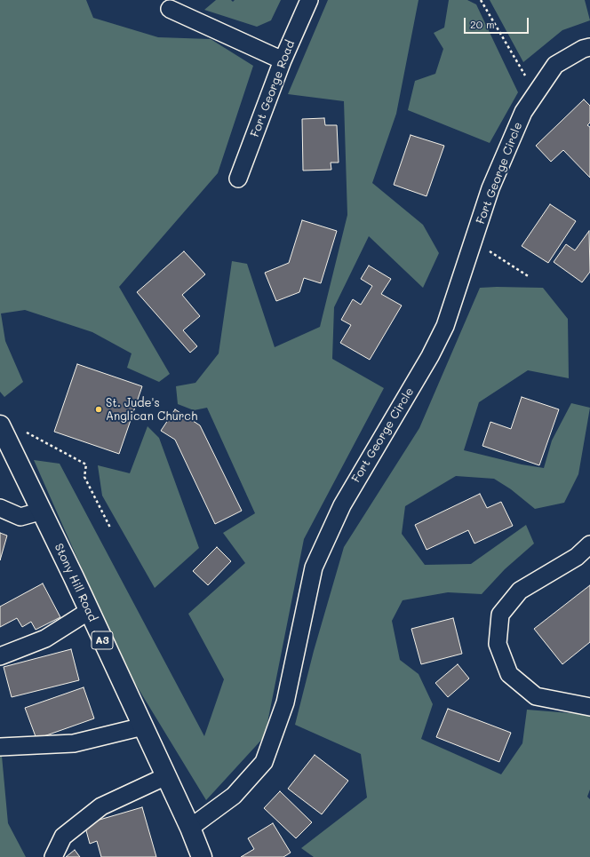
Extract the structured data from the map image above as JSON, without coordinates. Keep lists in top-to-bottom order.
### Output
{
  "streets": {
    "main road": ["Stony Hill Road", "A3"],
    "street": ["Fort George Road", "Fort George Circle"]
  },
  "crossings": [
    ["Fort George Circle", "Stony Hill Road"]
  ],
  "places": ["St. Jude's Anglican Church"],
  "scale_bar": "20 m"
}
